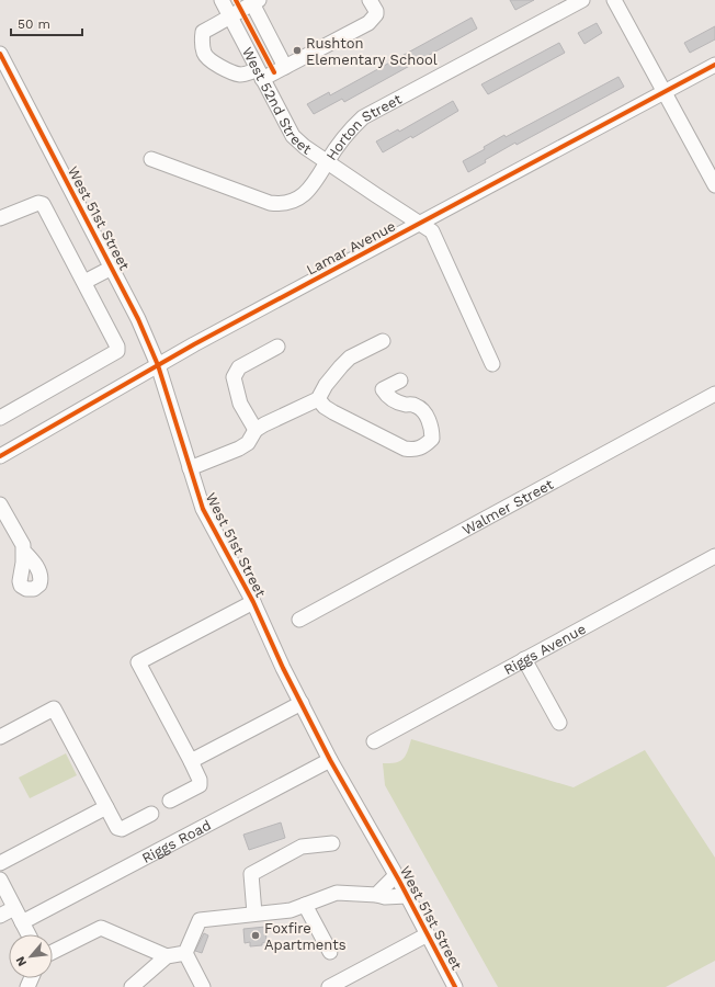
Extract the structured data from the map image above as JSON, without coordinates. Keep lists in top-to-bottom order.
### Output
{
  "streets": {
    "street": [
      "West 52nd Street",
      "Horton Street",
      "West 51st Street",
      "Lamar Avenue",
      "Walmer Street",
      "Riggs Avenue",
      "Riggs Road"
    ]
  },
  "crossings": [
    ["West 52nd Street", "Horton Street"],
    ["West 52nd Street", "Lamar Avenue"],
    ["West 51st Street", "Lamar Avenue"],
    ["West 51st Street", "Riggs Road"]
  ],
  "places": ["Rushton Elementary School", "Foxfire Apartments"],
  "scale_bar": "50 m",
  "north": "bottom left"
}
